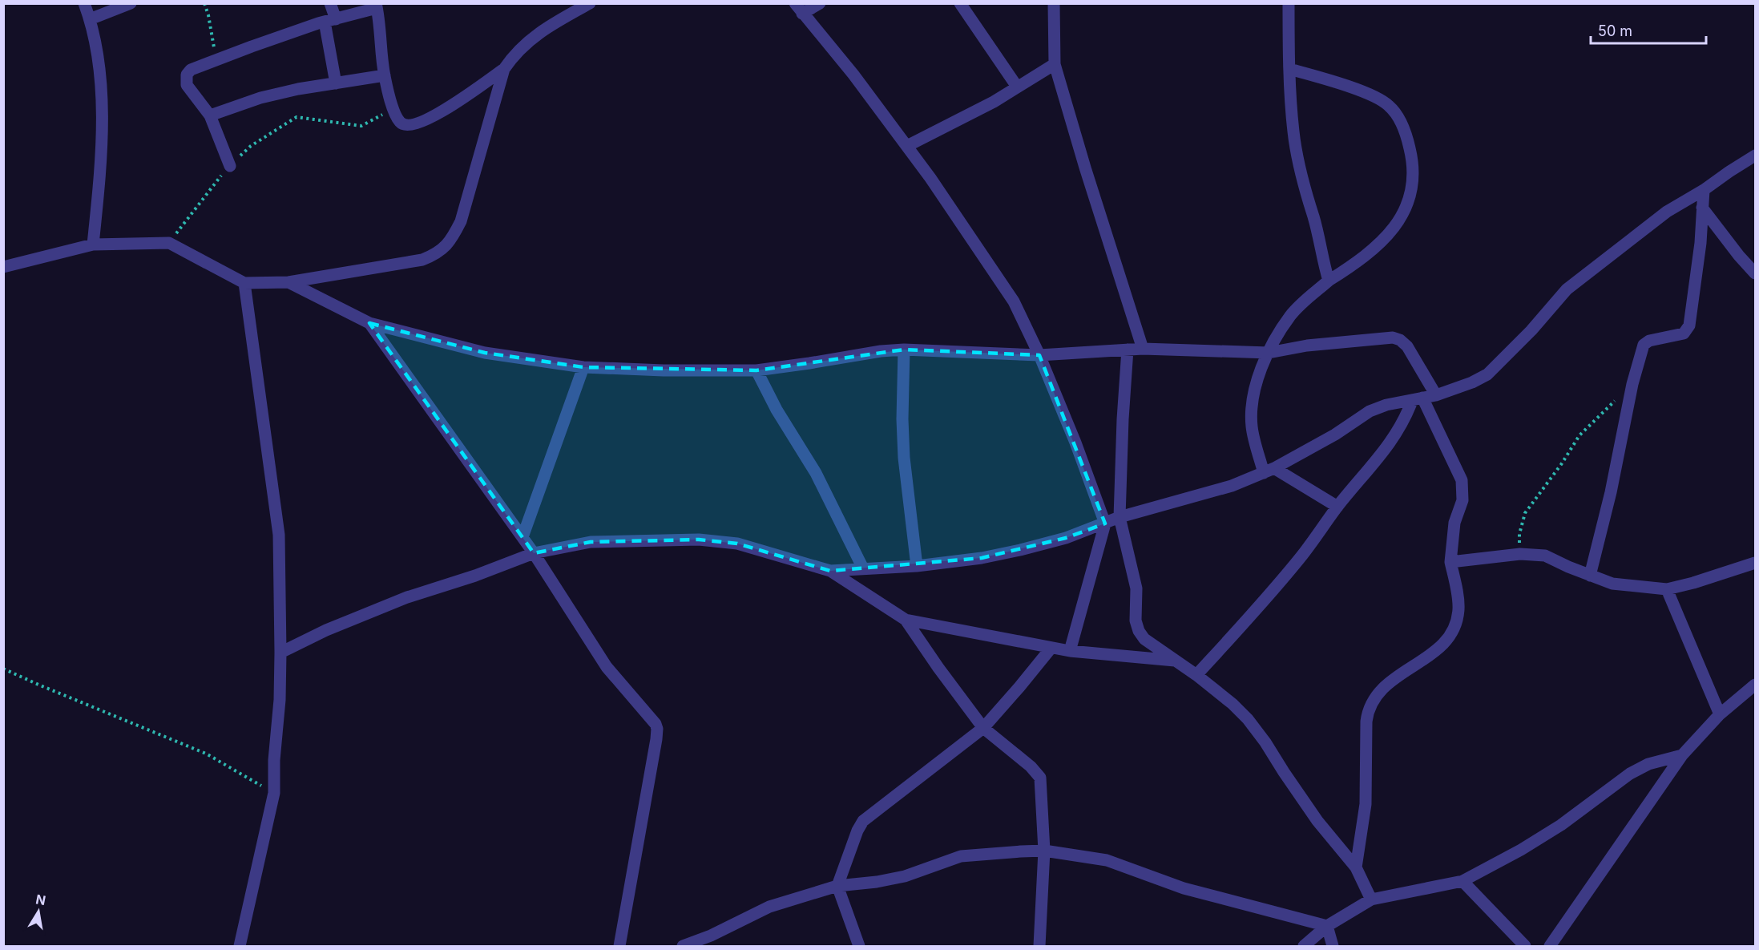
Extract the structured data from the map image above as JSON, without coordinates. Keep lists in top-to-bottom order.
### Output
{
  "scale_bar": "50 m",
  "north": "top"
}
